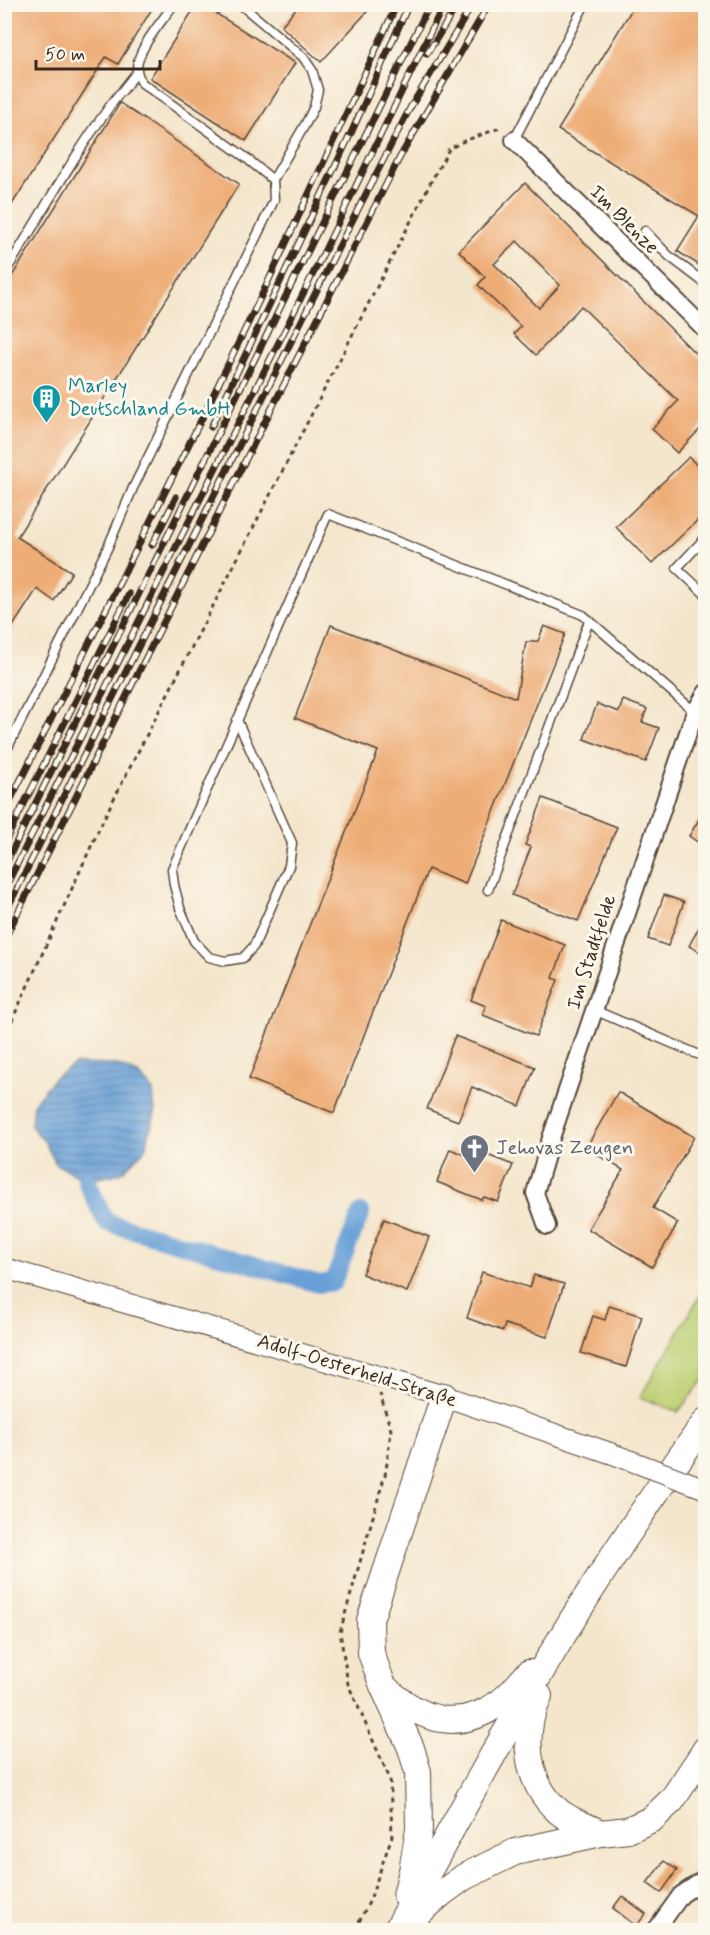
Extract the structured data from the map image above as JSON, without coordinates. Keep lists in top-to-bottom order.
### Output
{
  "streets": {
    "street": ["Im Blenze", "Im Stadtfelde", "Adolf-Oesterheld-Straße"]
  },
  "places": {
    "building": ["Marley Deutschland GmbH"],
    "church": ["Jehovas Zeugen"]
  },
  "scale_bar": "50 m"
}
